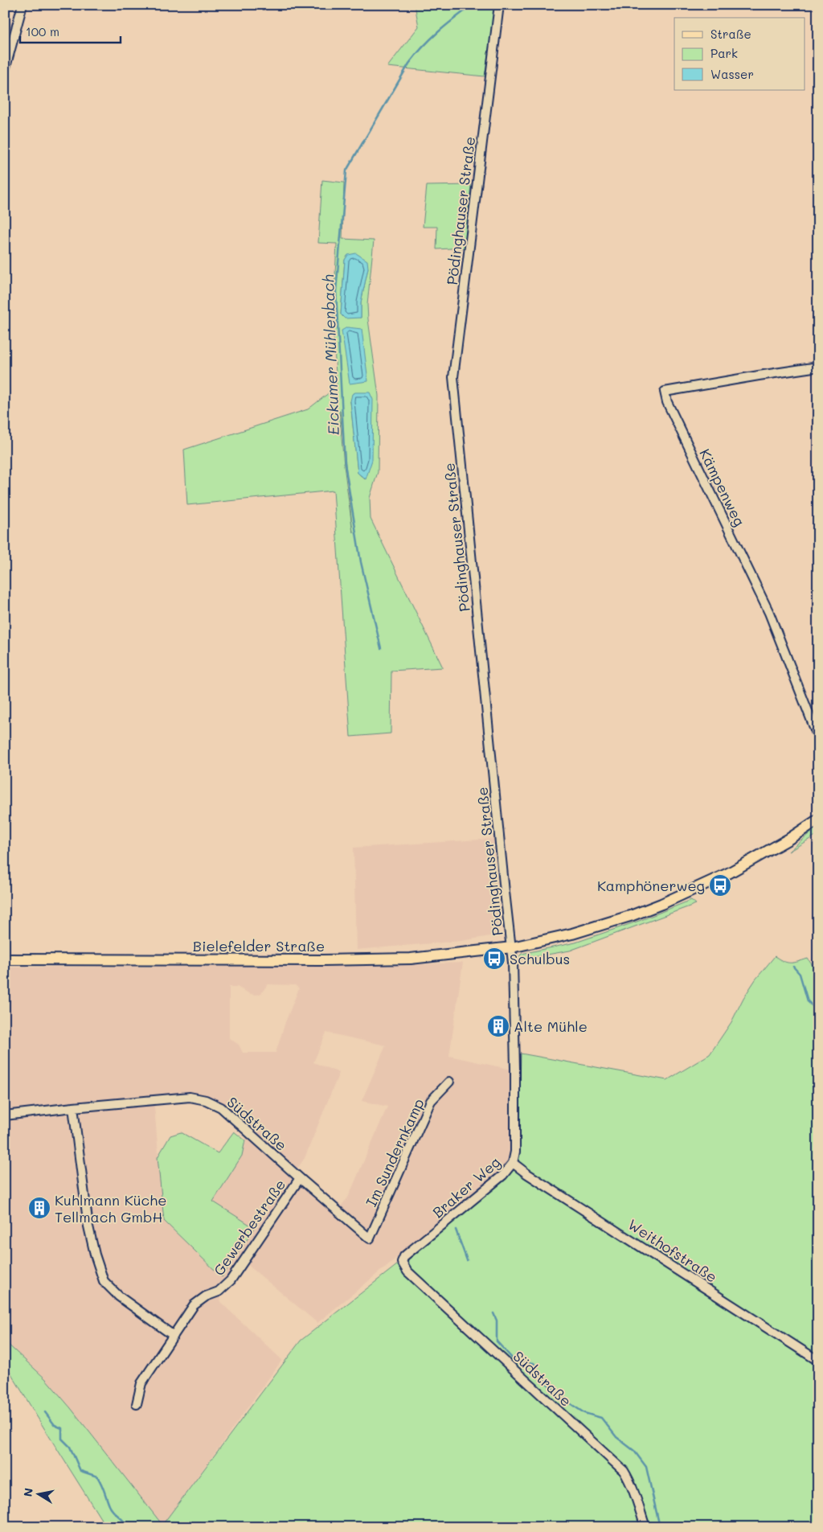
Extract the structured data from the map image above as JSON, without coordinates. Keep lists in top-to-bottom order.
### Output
{
  "streets": {
    "main road": ["Bielefelder Straße"],
    "street": [
      "Pödinghauser Straße",
      "Kämpenweg",
      "Südstraße",
      "Im Sundernkamp",
      "Braker Weg",
      "Gewerbestraße",
      "Weithofstraße"
    ]
  },
  "crossings": [
    ["Pödinghauser Straße", "Bielefelder Straße"],
    ["Pödinghauser Straße", "Braker Weg"],
    ["Südstraße", "Im Sundernkamp"],
    ["Südstraße", "Braker Weg"],
    ["Südstraße", "Gewerbestraße"],
    ["Braker Weg", "Weithofstraße"]
  ],
  "water": ["Eickumer Mühlenbach"],
  "places": {
    "bus stop": ["Kamphönerweg", "Schulbus"],
    "building": ["Alte Mühle", "Kuhlmann Küche Tellmach GmbH"]
  },
  "legend": ["Straße", "Park", "Wasser"],
  "scale_bar": "100 m",
  "north": "left"
}
